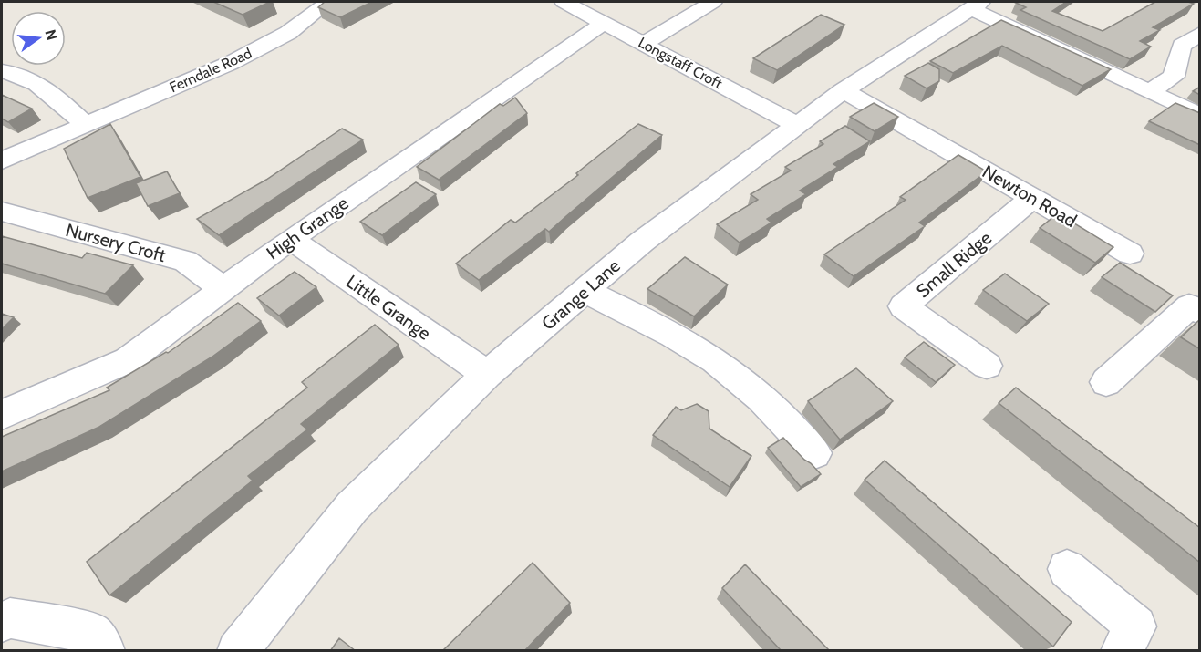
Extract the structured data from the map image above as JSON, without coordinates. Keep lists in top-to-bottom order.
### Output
{
  "streets": {
    "street": [
      "Longstaff Croft",
      "Ferndale Road",
      "Newton Road",
      "High Grange",
      "Nursery Croft",
      "Small Ridge",
      "Grange Lane",
      "Little Grange"
    ]
  },
  "crossings": [
    ["Longstaff Croft", "High Grange"],
    ["Longstaff Croft", "Grange Lane"],
    ["Newton Road", "Small Ridge"],
    ["Newton Road", "Grange Lane"],
    ["High Grange", "Nursery Croft"],
    ["High Grange", "Little Grange"],
    ["Grange Lane", "Little Grange"]
  ],
  "north": "right"
}
